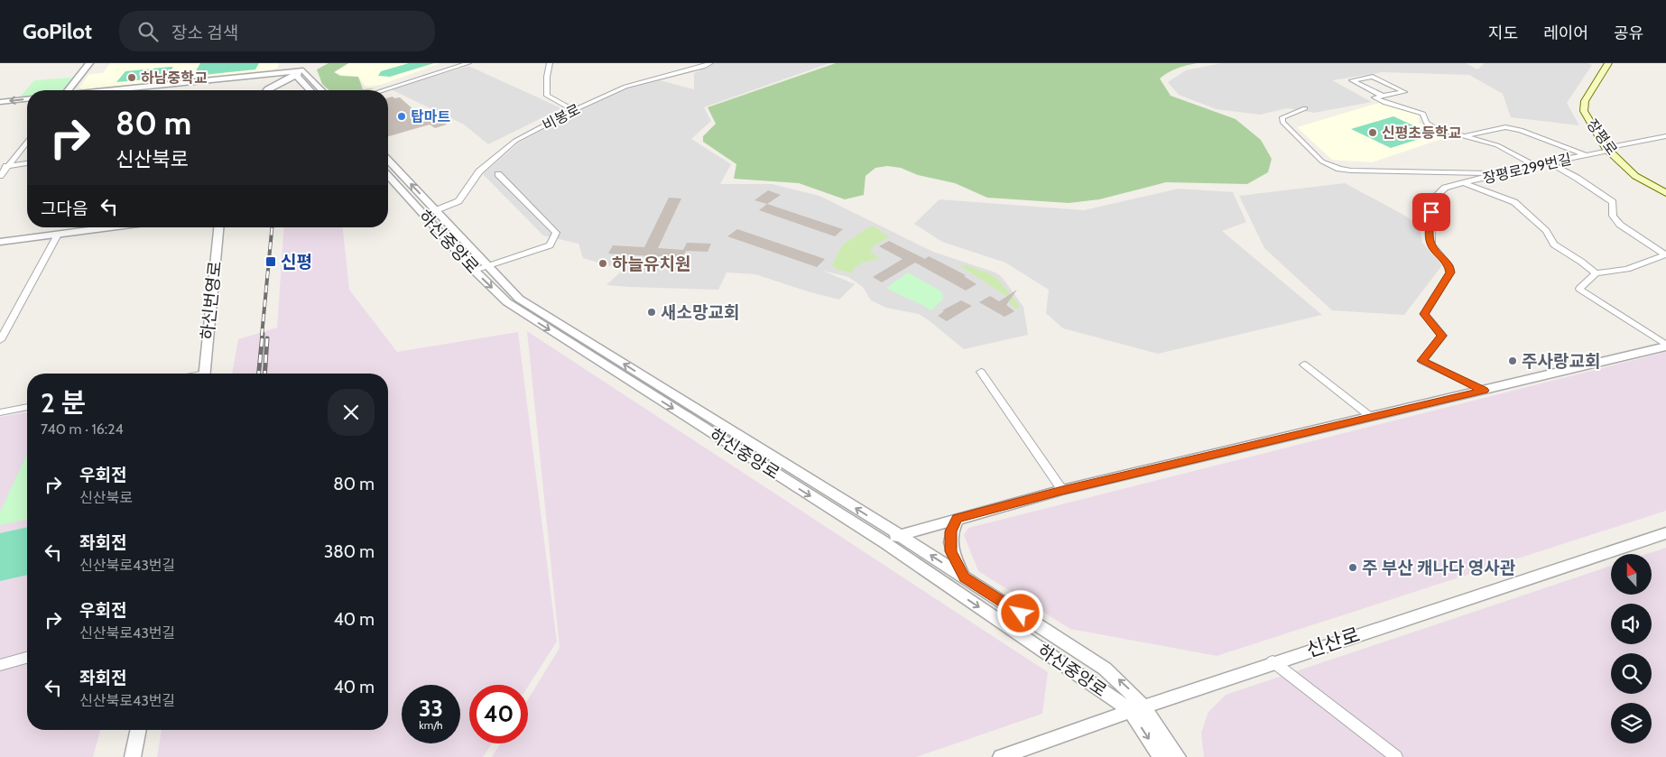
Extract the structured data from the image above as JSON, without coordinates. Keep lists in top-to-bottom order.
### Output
{
  "streets": {
    "main road": ["장평로"],
    "street": [
      "비봉로",
      "장평로299번길",
      "하신중앙로",
      "하신번영로",
      "신산로"
    ]
  },
  "crossings": [
    ["장평로", "장평로299번길"],
    ["하신중앙로", "신산로"]
  ],
  "places": {
    "other": [
      "하남중학교",
      "탑마트",
      "신평초등학교",
      "하늘유치원",
      "새소망교회",
      "주사랑교회",
      "주 부산 캐나다 영사관"
    ],
    "transit": ["신평"]
  },
  "north": "top",
  "page": {
    "header": "GoPilot",
    "search": "장소 검색",
    "nav": ["지도", "레이어", "공유"],
    "turn": ["80 m", "신산북로"],
    "then": "그다음",
    "heading": ["2 분", "740 m · 16:24"],
    "list": [
      {
        "name": "우회전",
        "note": "신산북로",
        "value": "80 m"
      },
      {
        "name": "좌회전",
        "note": "신산북로43번길",
        "value": "380 m"
      },
      {
        "name": "우회전",
        "note": "신산북로43번길",
        "value": "40 m"
      },
      {
        "name": "좌회전",
        "note": "신산북로43번길",
        "value": "40 m"
      }
    ],
    "speed": "33 km/h",
    "limit": "40"
  }
}
